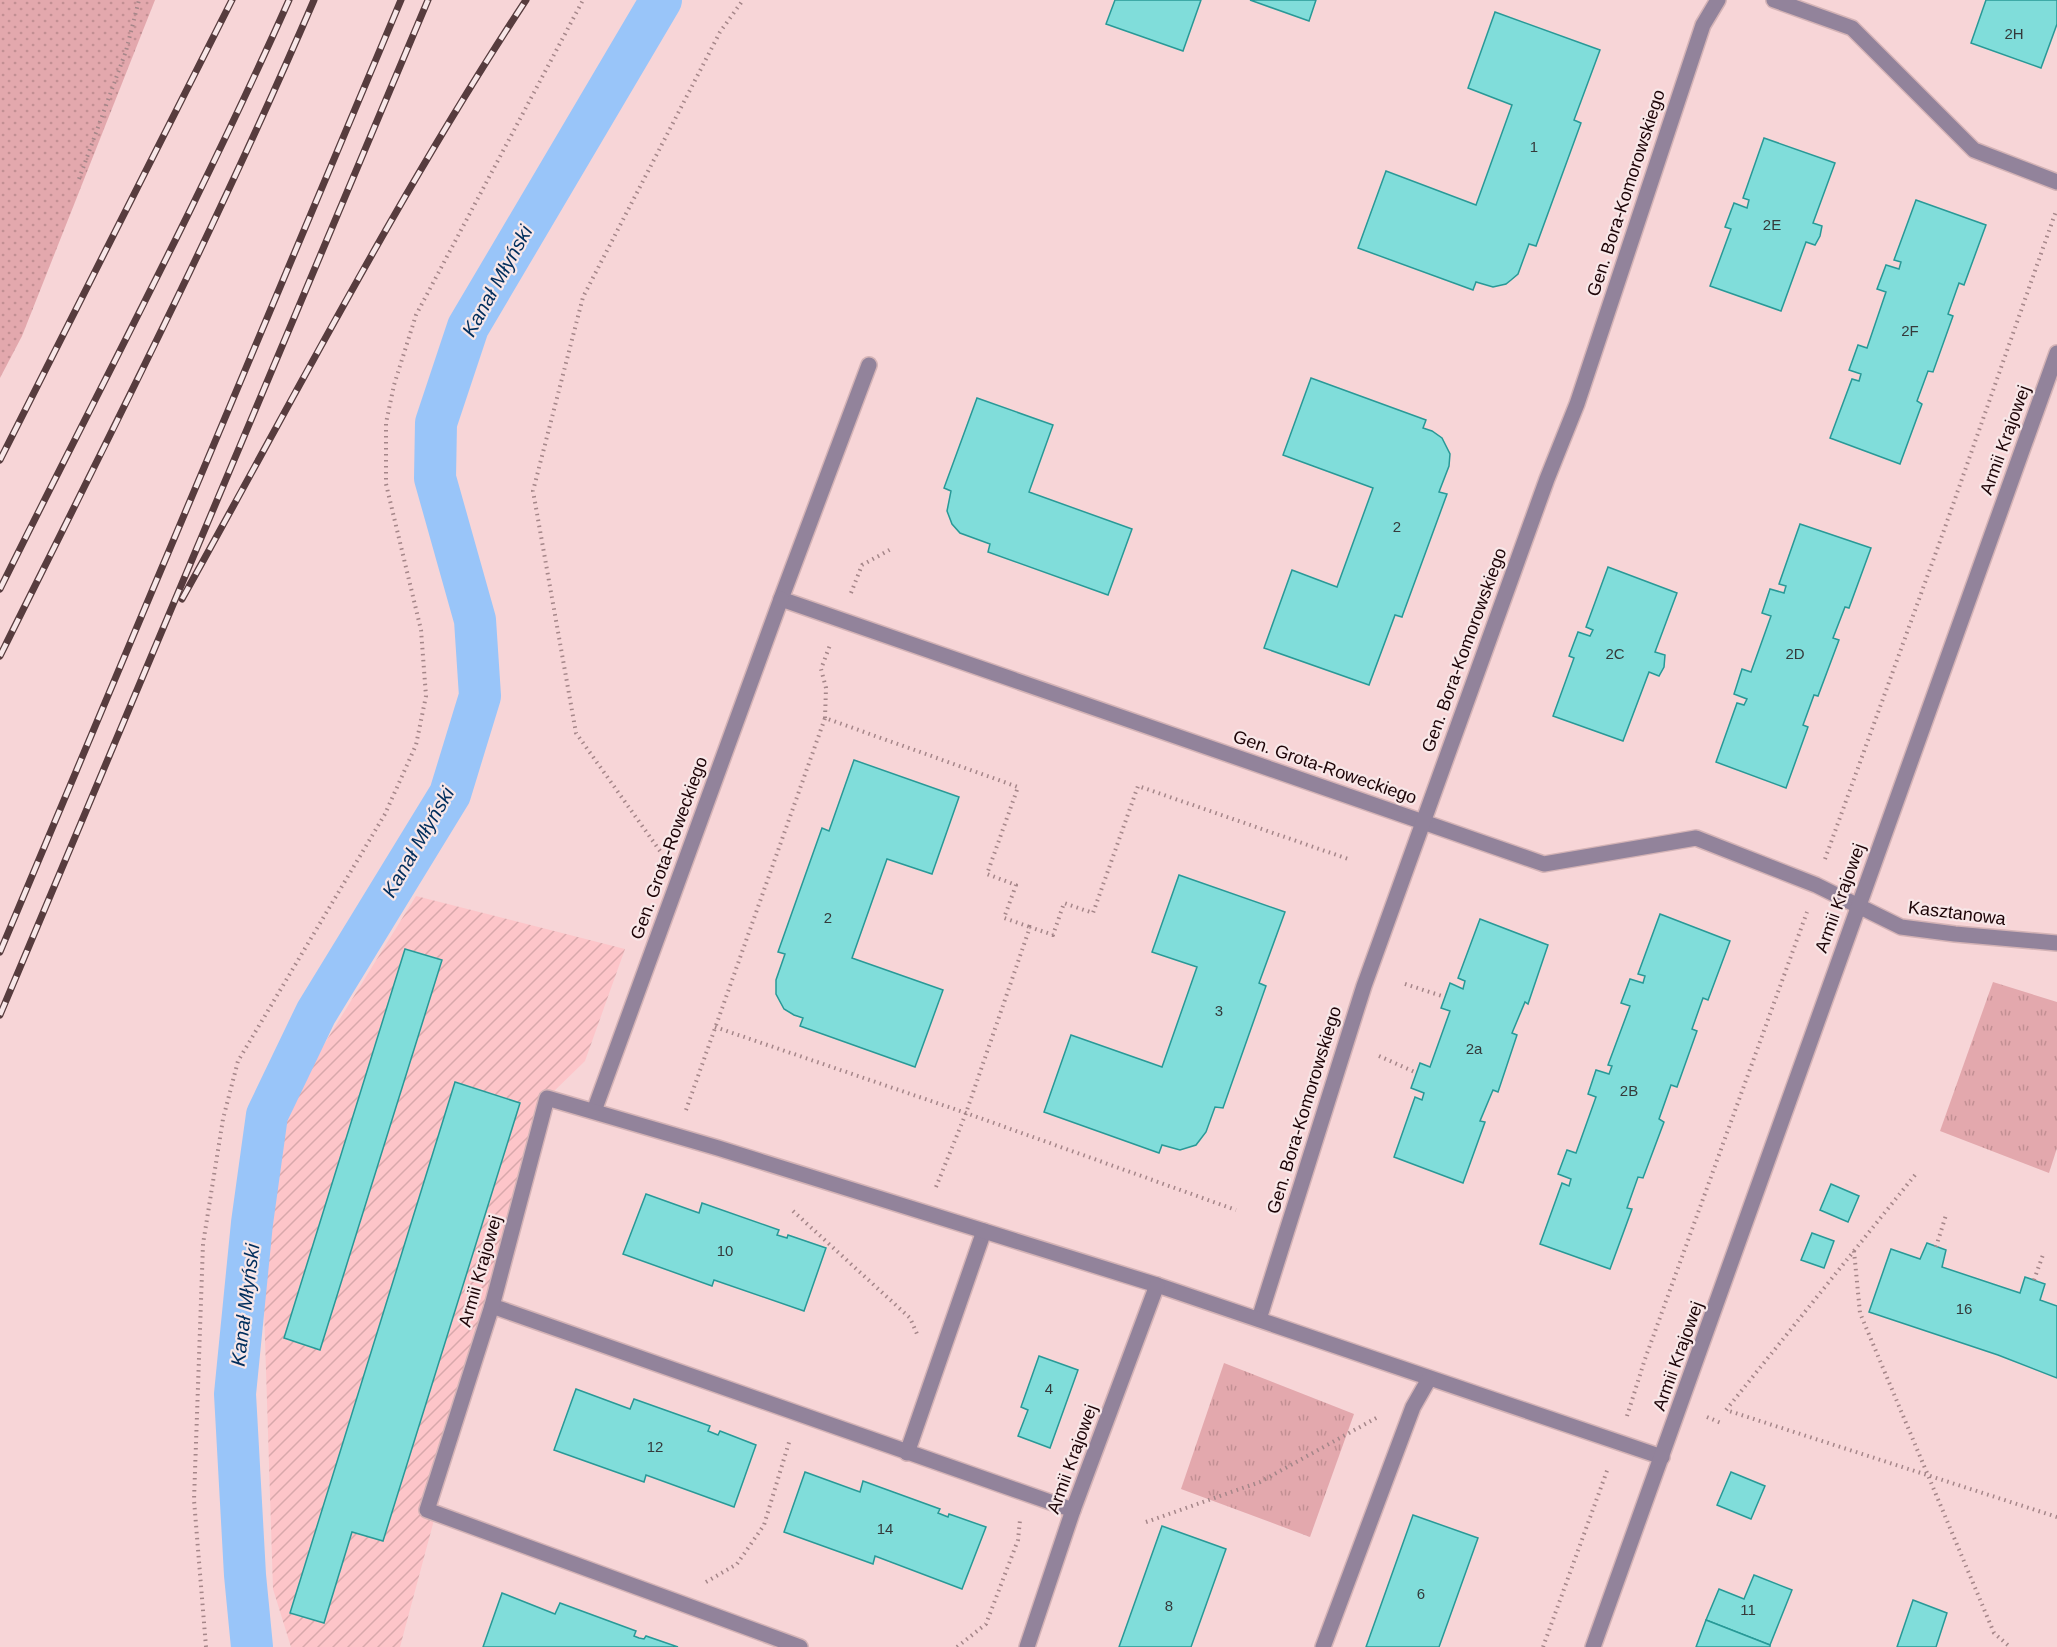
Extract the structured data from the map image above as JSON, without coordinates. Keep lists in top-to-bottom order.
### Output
{
  "streets": {
    "street": [
      "Gen. Bora-Komorowskiego",
      "Armii Krajowej",
      "Gen. Grota-Roweckiego",
      "Kasztanowa"
    ]
  },
  "crossings": [
    ["Gen. Bora-Komorowskiego", "Armii Krajowej"],
    ["Gen. Bora-Komorowskiego", "Gen. Grota-Roweckiego"],
    ["Armii Krajowej", "Gen. Grota-Roweckiego"],
    ["Armii Krajowej", "Kasztanowa"],
    ["Gen. Grota-Roweckiego", "Kasztanowa"]
  ],
  "water": ["Kanał Młyński"],
  "house_numbers": [
    "2H",
    "1",
    "2E",
    "2F",
    "2",
    "2C",
    "2D",
    "2",
    "3",
    "2a",
    "2B",
    "10",
    "16",
    "4",
    "12",
    "14",
    "6",
    "8",
    "11"
  ]
}
